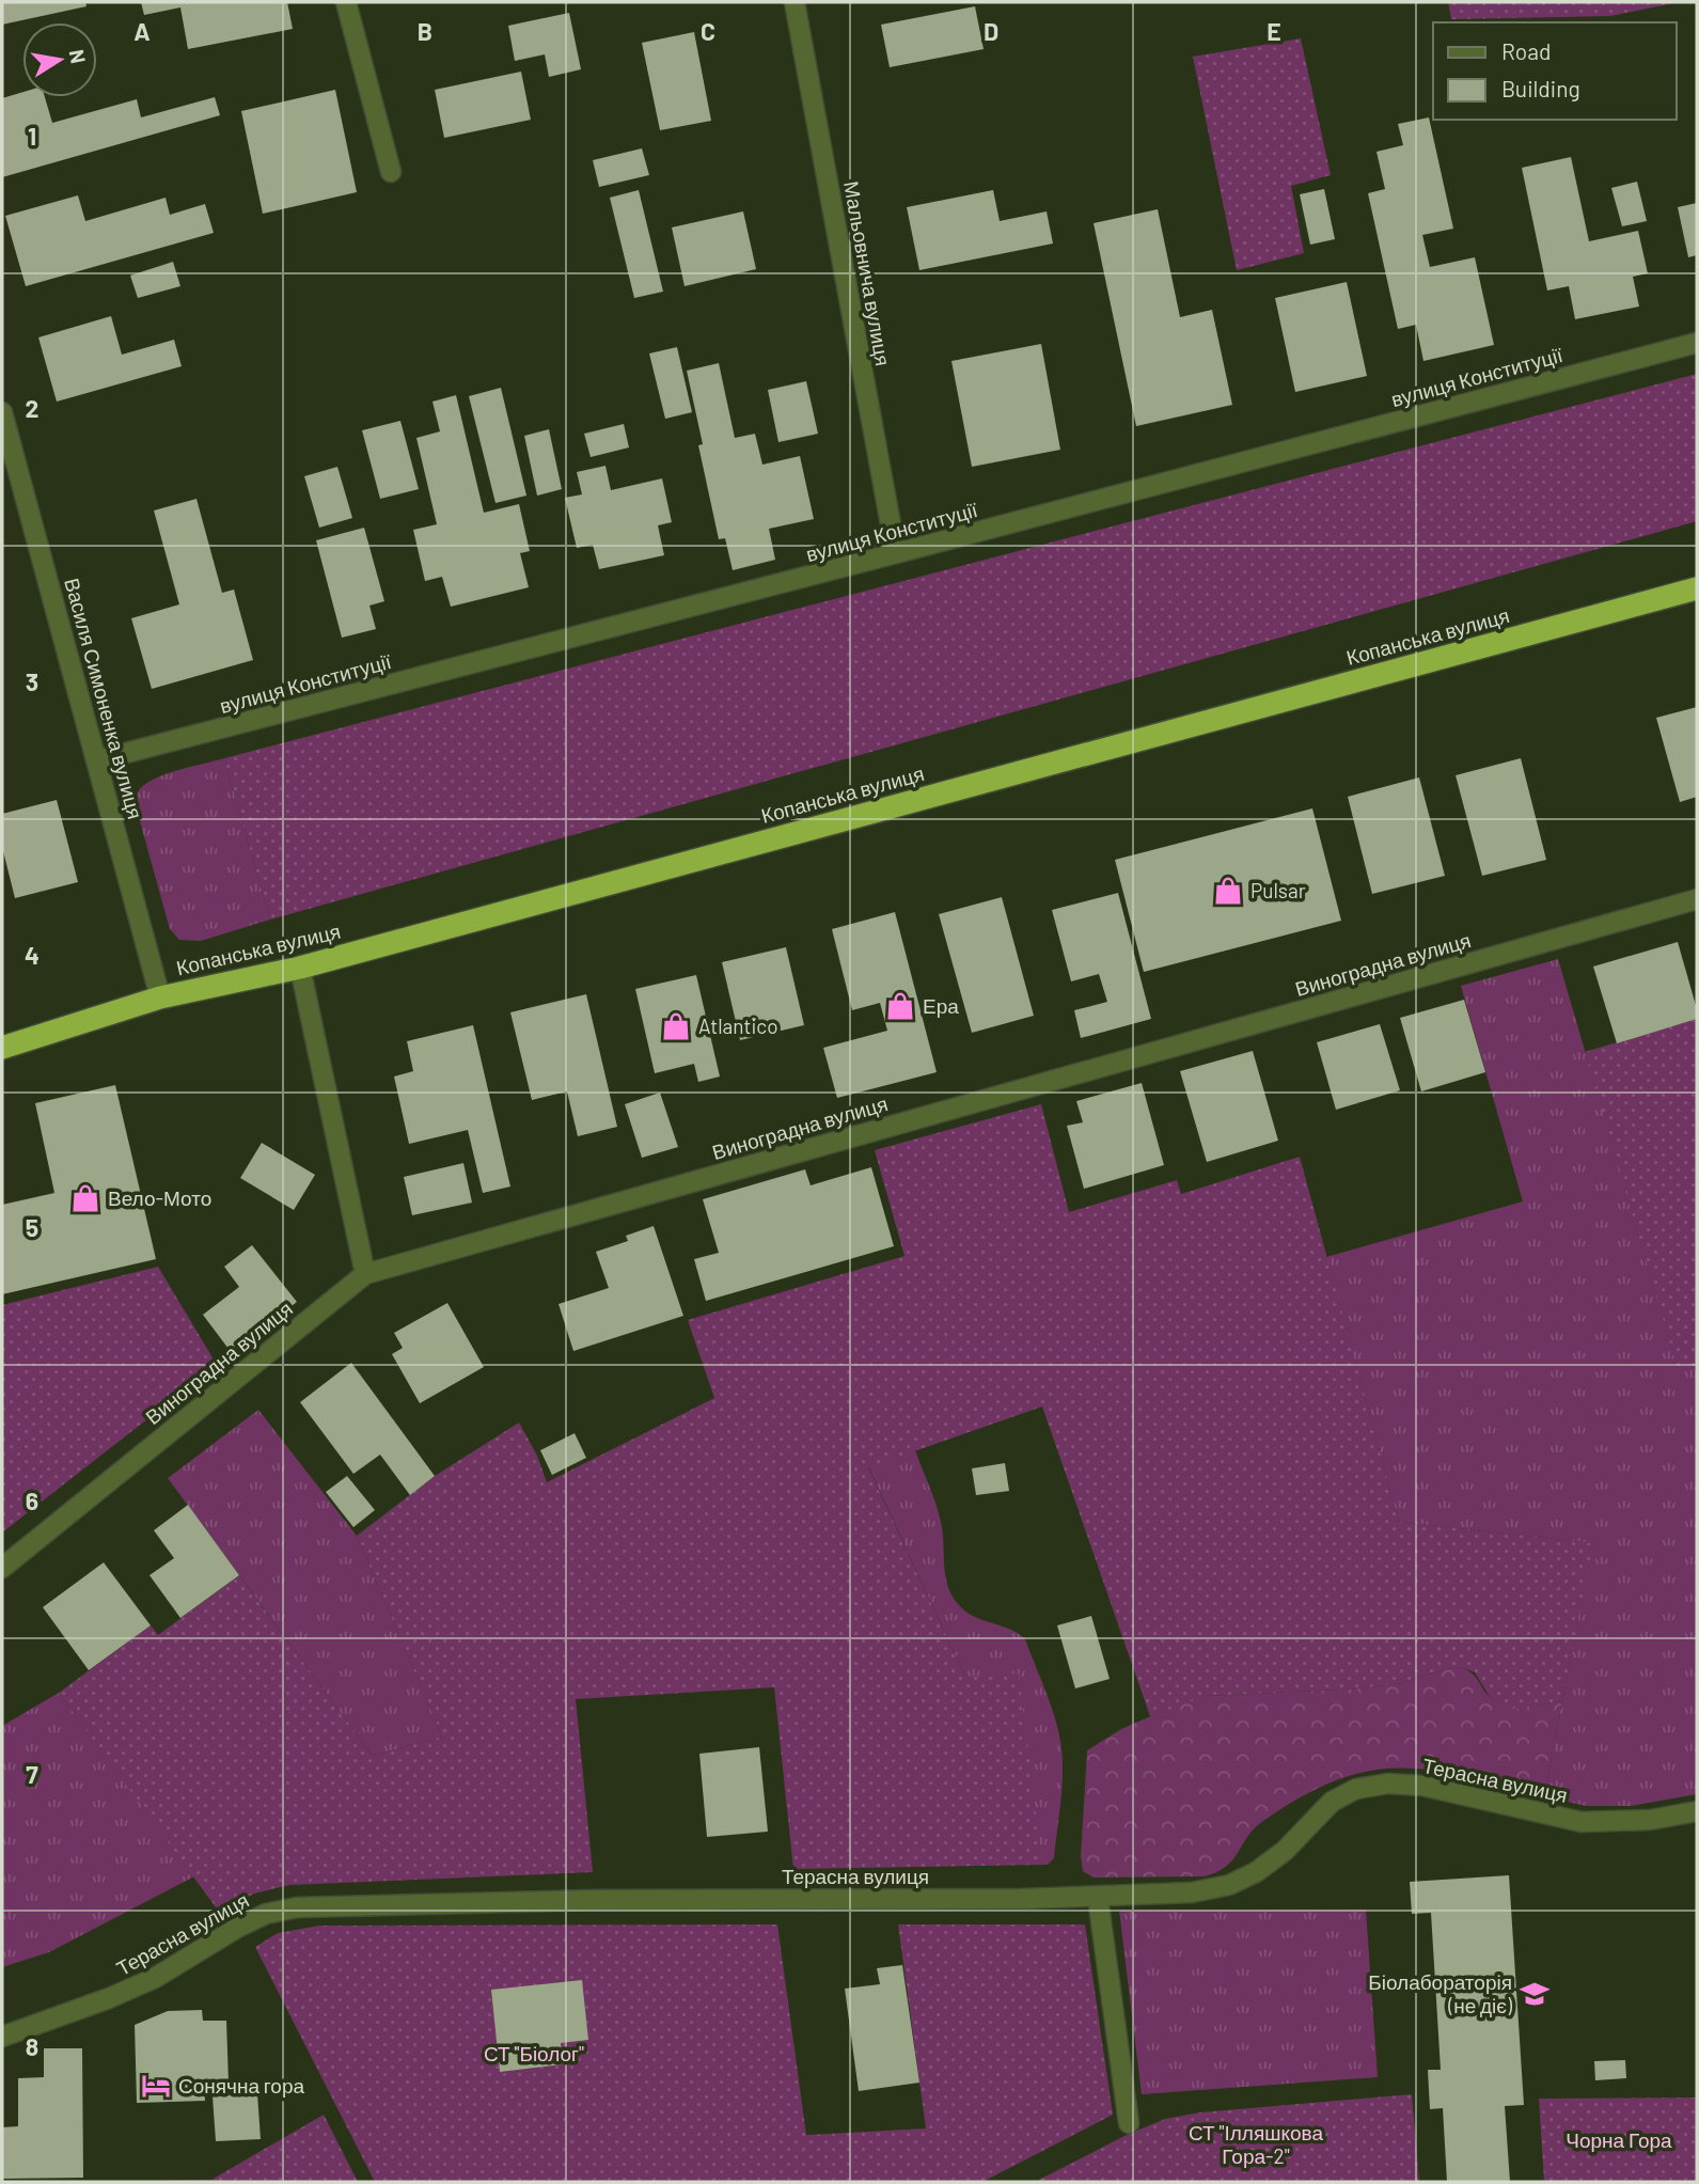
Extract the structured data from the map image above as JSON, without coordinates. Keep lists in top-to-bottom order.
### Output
{
  "streets": {
    "highway": ["Копанська вулиця"],
    "street": [
      "Мальовнича вулиця",
      "вулиця Конституції",
      "Василя Симоненка вулиця",
      "Виноградна вулиця",
      "Терасна вулиця"
    ]
  },
  "crossings": [
    ["Мальовнича вулиця", "вулиця Конституції"],
    ["вулиця Конституції", "Василя Симоненка вулиця"],
    ["Копанська вулиця", "Василя Симоненка вулиця"]
  ],
  "parks": ["СТ \"Біолог\"", "СТ \"Ілляшкова Гора-2\"", "Чорна Гора"],
  "places": {
    "shop": [
      "Pulsar",
      "Ера",
      "Atlantico",
      "Вело-Мото"
    ],
    "school or university": ["Біолабораторія (не діє)"],
    "hotel": ["Сонячна гора"]
  },
  "legend": ["Road", "Building"],
  "north": "right",
  "grid": {
    "columns": [
      "A",
      "B",
      "C",
      "D",
      "E"
    ],
    "rows": [
      "1",
      "2",
      "3",
      "4",
      "5",
      "6",
      "7",
      "8"
    ]
  }
}
